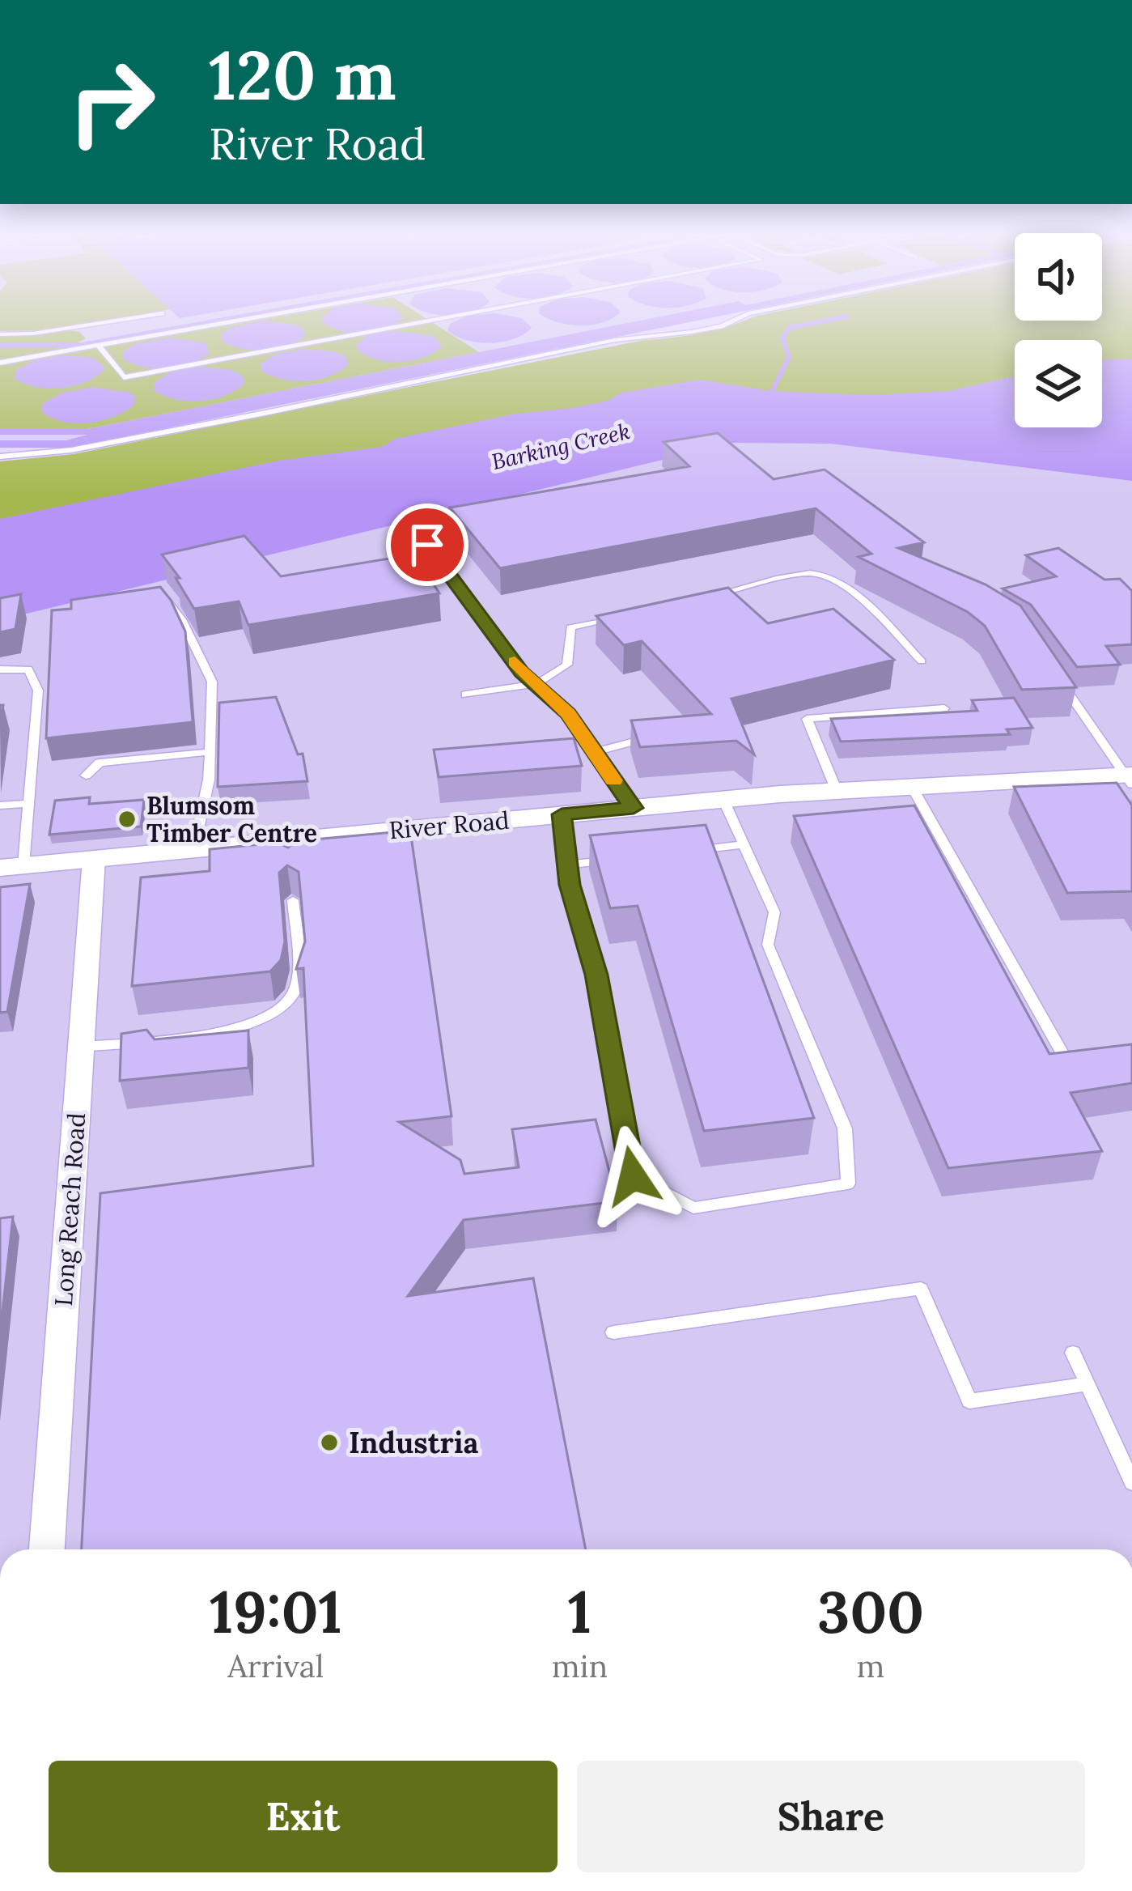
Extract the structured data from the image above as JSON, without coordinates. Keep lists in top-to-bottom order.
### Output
{
  "streets": {
    "street": ["River Road", "Long Reach Road"]
  },
  "crossings": [
    ["River Road", "Long Reach Road"]
  ],
  "water": ["Barking Creek"],
  "places": ["Blumsom Timber Centre", "Industria"],
  "page": {
    "turn": ["120 m", "River Road"],
    "eta": [
      "19:01",
      "Arrival",
      "1",
      "min",
      "300",
      "m"
    ],
    "buttons": ["Exit", "Share"]
  }
}
